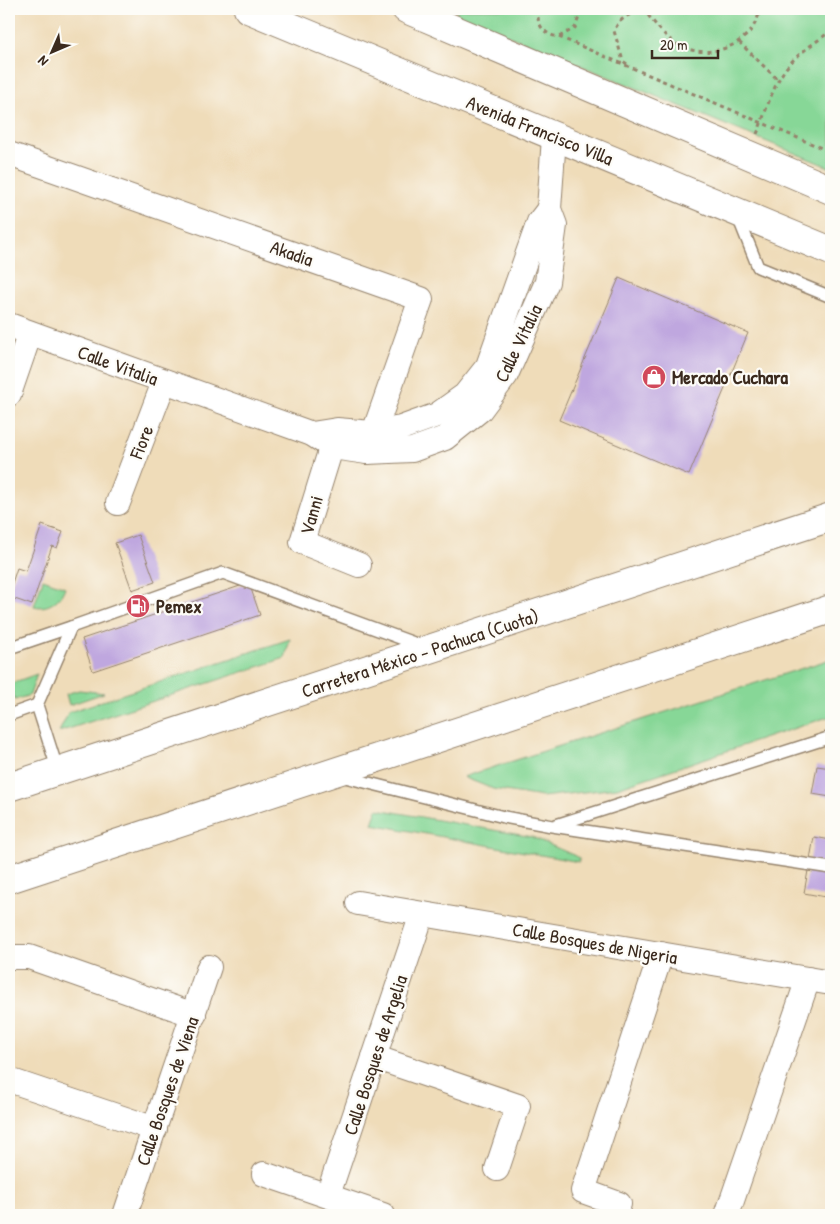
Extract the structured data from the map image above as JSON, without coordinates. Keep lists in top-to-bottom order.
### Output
{
  "streets": {
    "main road": ["Avenida Francisco Villa", "Carretera México - Pachuca (Cuota)"],
    "street": [
      "Akadia",
      "Calle Vitalia",
      "Fiore",
      "Vanni",
      "Calle Bosques de Nigeria",
      "Calle Bosques de Argelia",
      "Calle Bosques de Viena"
    ]
  },
  "crossings": [
    ["Avenida Francisco Villa", "Calle Vitalia"],
    ["Akadia", "Calle Vitalia"],
    ["Calle Vitalia", "Fiore"],
    ["Calle Vitalia", "Vanni"],
    ["Calle Bosques de Nigeria", "Calle Bosques de Argelia"]
  ],
  "places": {
    "shop": ["Mercado Cuchara"],
    "fuel station": ["Pemex"]
  },
  "scale_bar": "20 m",
  "north": "bottom left"
}
